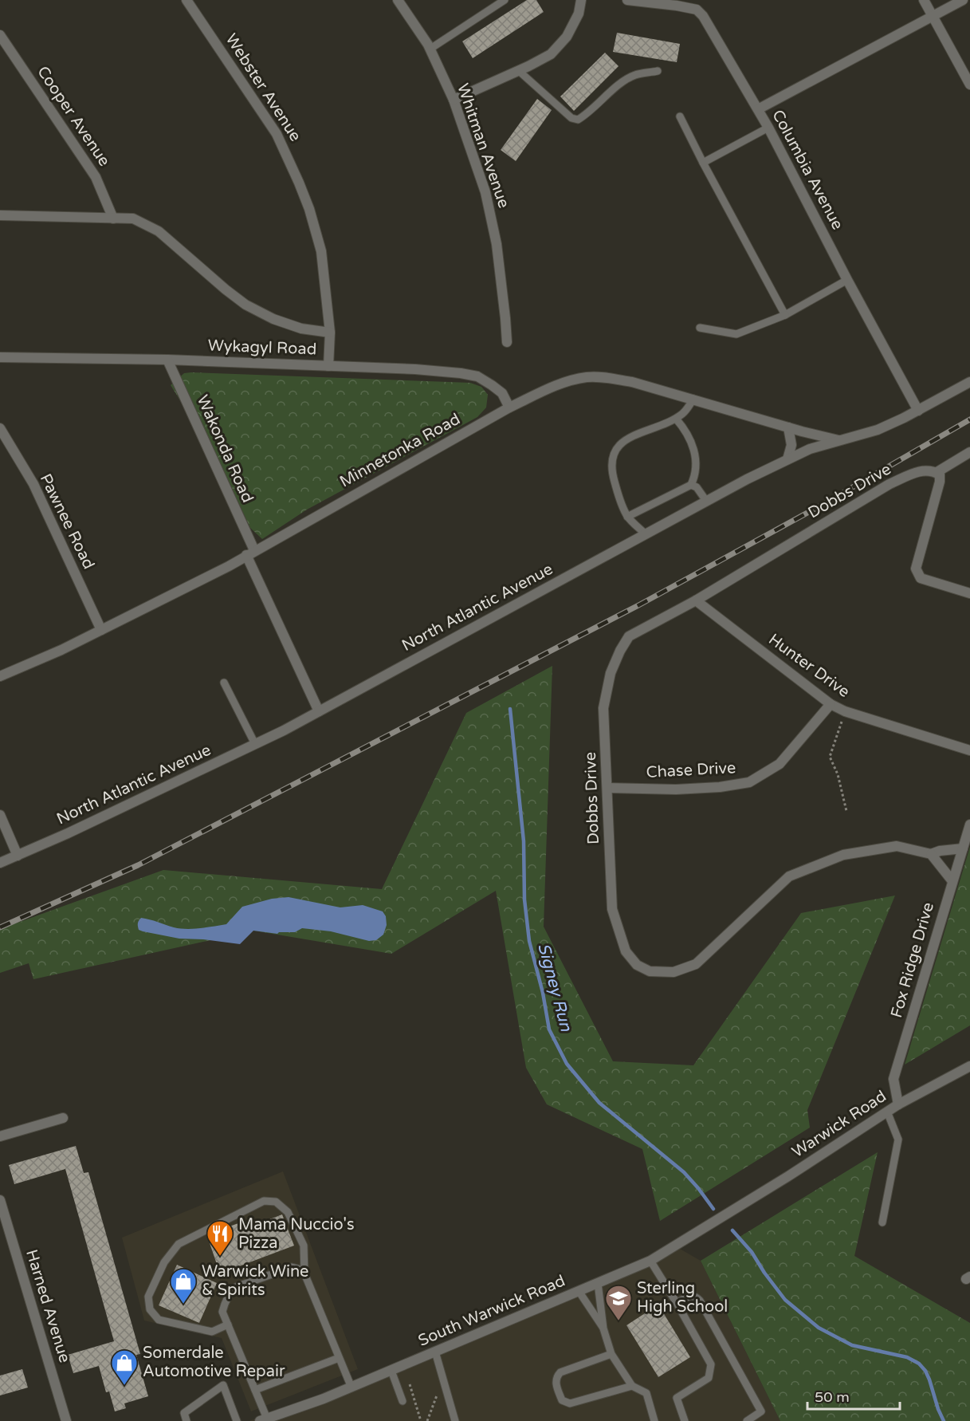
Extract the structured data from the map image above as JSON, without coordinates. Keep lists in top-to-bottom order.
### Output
{
  "streets": {
    "street": [
      "Webster Avenue",
      "Cooper Avenue",
      "Whitman Avenue",
      "Columbia Avenue",
      "Wykagyl Road",
      "Wakonda Road",
      "Minnetonka Road",
      "Dobbs Drive",
      "Pawnee Road",
      "North Atlantic Avenue",
      "Hunter Drive",
      "Chase Drive",
      "Fox Ridge Drive",
      "Warwick Road",
      "Harned Avenue",
      "South Warwick Road"
    ]
  },
  "crossings": [
    ["Webster Avenue", "Wykagyl Road"],
    ["Columbia Avenue", "North Atlantic Avenue"],
    ["Wykagyl Road", "Wakonda Road"],
    ["Wykagyl Road", "Minnetonka Road"],
    ["Wakonda Road", "Minnetonka Road"],
    ["Wakonda Road", "North Atlantic Avenue"],
    ["Minnetonka Road", "Pawnee Road"],
    ["Minnetonka Road", "North Atlantic Avenue"],
    ["Dobbs Drive", "Hunter Drive"],
    ["Dobbs Drive", "Chase Drive"],
    ["Dobbs Drive", "Fox Ridge Drive"],
    ["Hunter Drive", "Chase Drive"],
    ["Fox Ridge Drive", "Warwick Road"],
    ["Warwick Road", "South Warwick Road"]
  ],
  "water": ["Signey Run"],
  "places": {
    "restaurant": ["Mama Nuccio's Pizza"],
    "shop": ["Warwick Wine & Spirits", "Somerdale Automotive Repair"],
    "school or university": ["Sterling High School"]
  },
  "scale_bar": "50 m"
}
